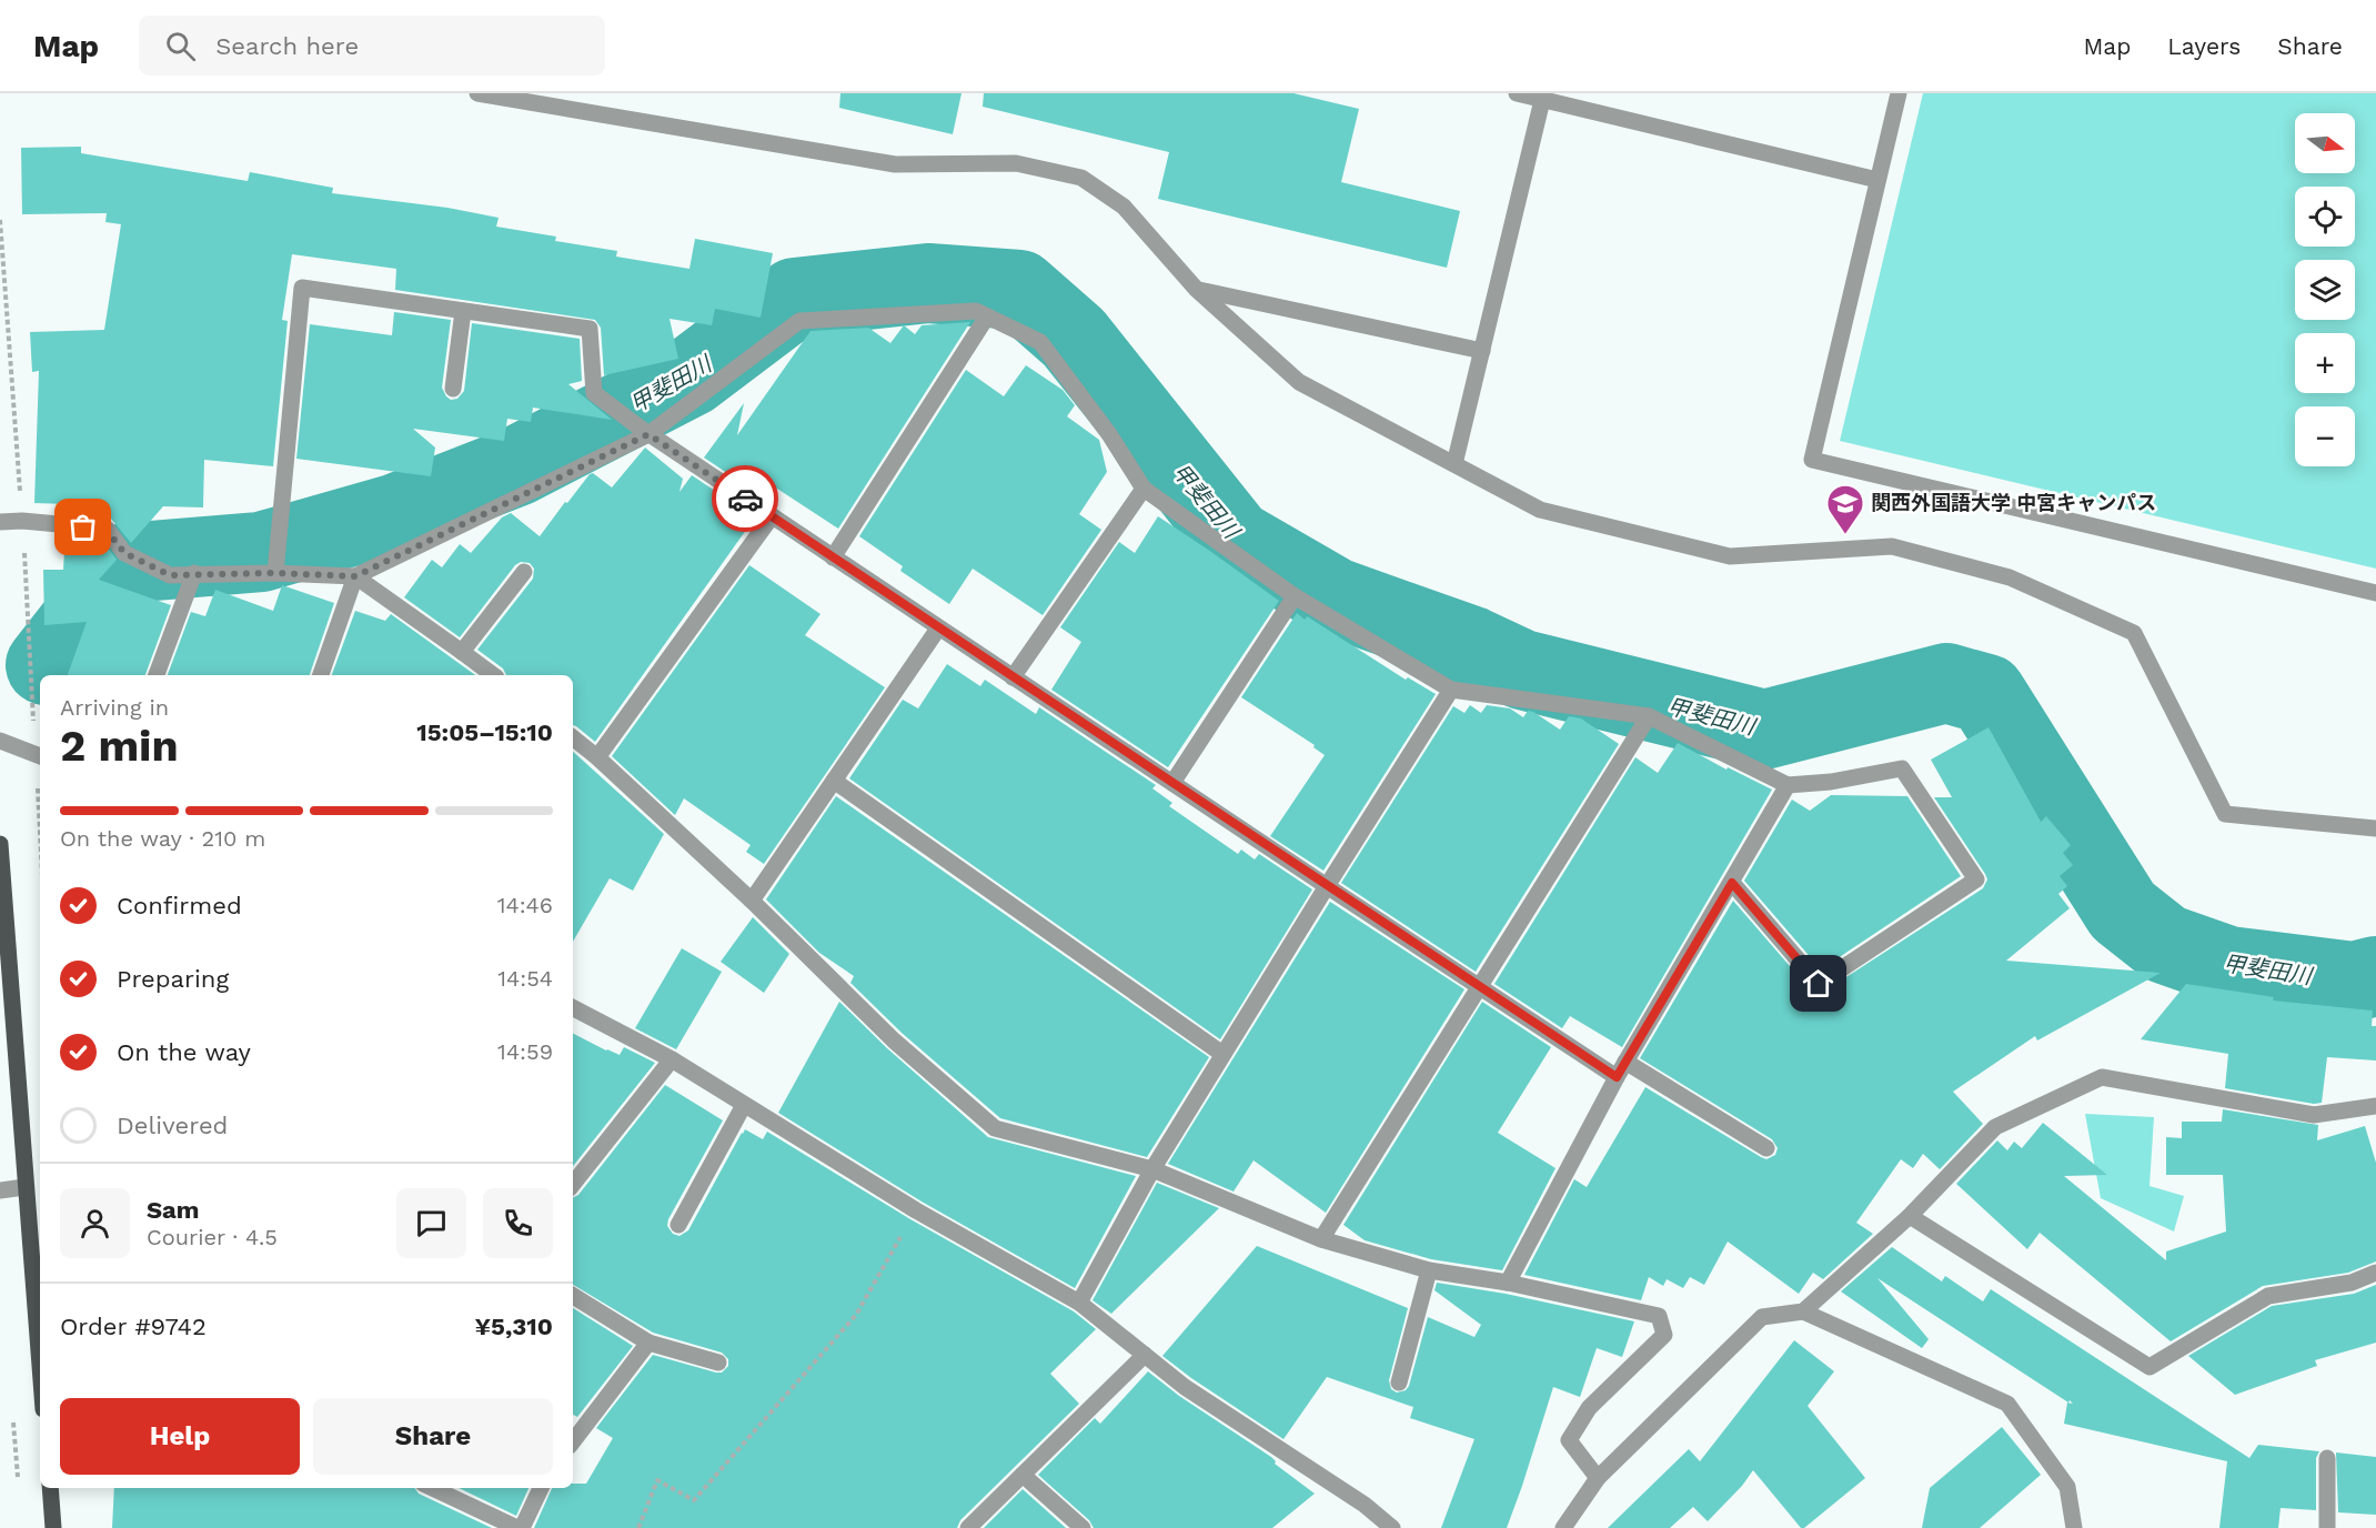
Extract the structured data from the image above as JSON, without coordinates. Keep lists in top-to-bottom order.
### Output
{
  "water": ["甲斐田川"],
  "places": {
    "school or university": ["関西外国語大学 中宮キャンパス"]
  },
  "north": "right",
  "page": {
    "header": "Map",
    "search": "Search here",
    "nav": ["Map", "Layers", "Share"],
    "map_buttons": ["+", "−"],
    "heading": ["2 min", "Arriving in", "15:05–15:10"],
    "panel": [
      "Sam",
      "Courier · 4.5",
      "Order #9742",
      "¥5,310"
    ],
    "bar": "On the way · 210 m",
    "list": [
      ["Confirmed", "14:46"],
      ["Preparing", "14:54"],
      ["On the way", "14:59"],
      "Delivered"
    ],
    "buttons": ["Help", "Share"]
  }
}
